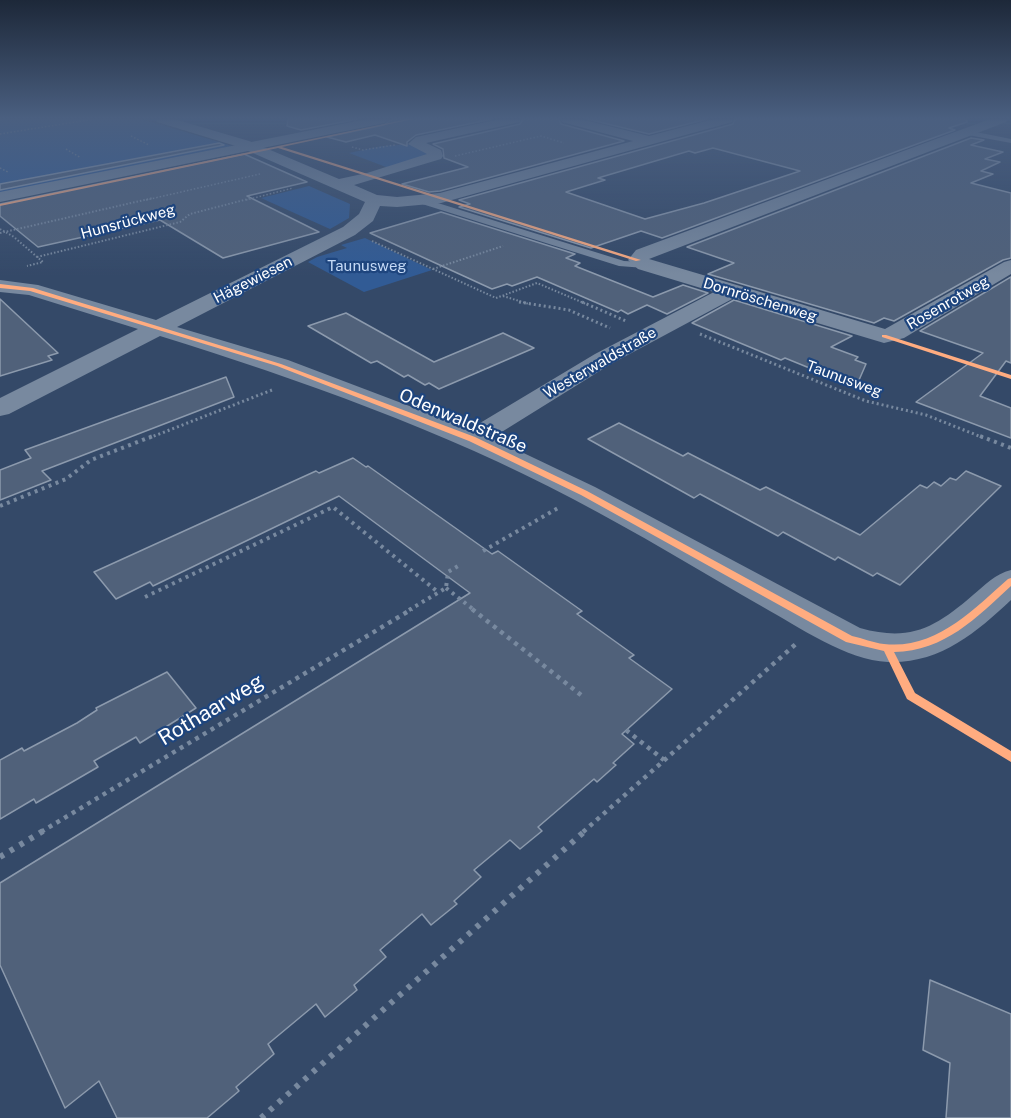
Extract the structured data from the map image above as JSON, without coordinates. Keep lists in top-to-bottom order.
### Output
{
  "streets": {
    "street": [
      "Hägewiesen",
      "Dornröschenweg",
      "Rosenrotweg",
      "Westerwaldstraße",
      "Odenwaldstraße"
    ],
    "path": ["Hunsrückweg", "Taunusweg", "Rothaarweg"]
  },
  "crossings": [
    ["Hägewiesen", "Odenwaldstraße"],
    ["Dornröschenweg", "Rosenrotweg"],
    ["Dornröschenweg", "Westerwaldstraße"],
    ["Westerwaldstraße", "Taunusweg"],
    ["Westerwaldstraße", "Odenwaldstraße"]
  ],
  "parks": ["Taunusweg"]
}
